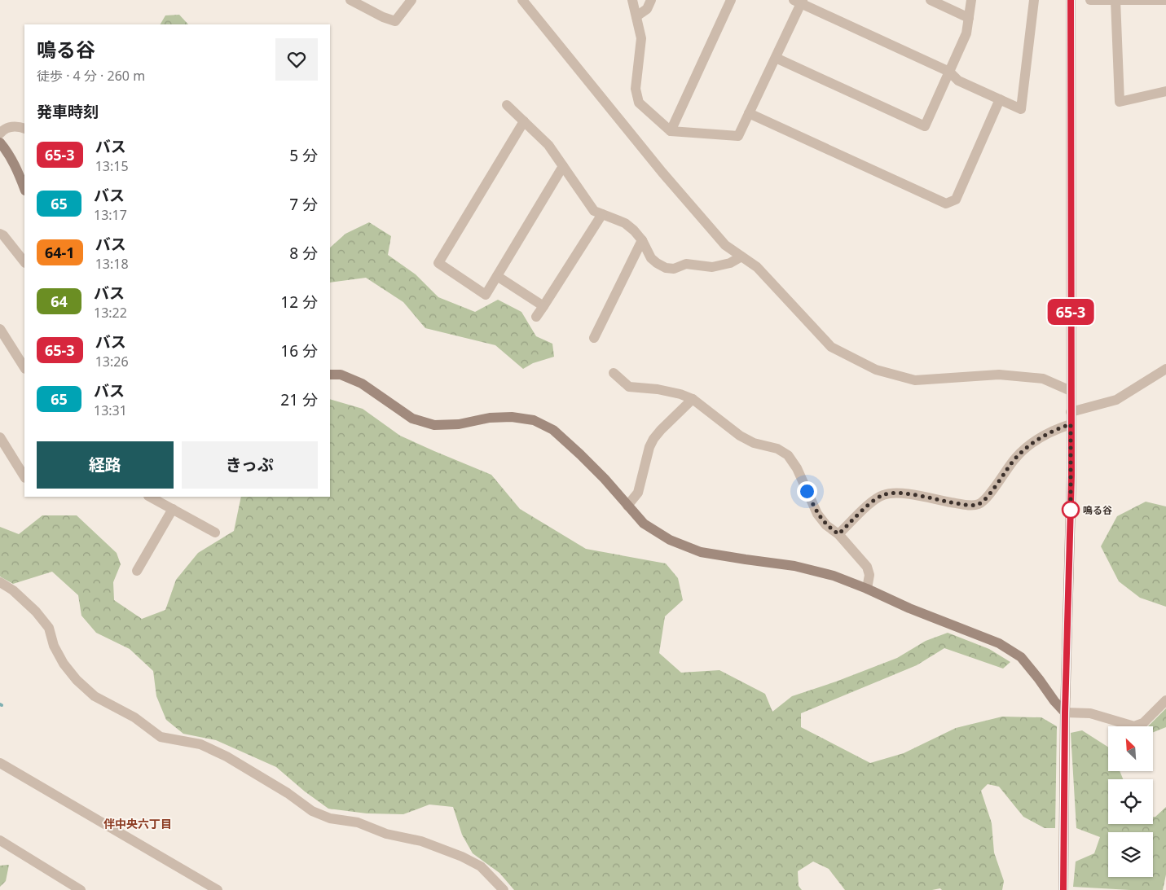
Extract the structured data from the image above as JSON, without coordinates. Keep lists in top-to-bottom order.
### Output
{
  "districts": ["伴中央六丁目"],
  "places": ["鳴る谷"],
  "lines": ["bus line 65-3"],
  "north": "top left",
  "page": {
    "on_map": "65-3",
    "heading": [
      ["鳴る谷", "徒歩 · 4 分 · 260 m"],
      "発車時刻"
    ],
    "list": [
      {
        "mark": "65-3",
        "name": "バス",
        "note": "13:15",
        "value": "5 分"
      },
      {
        "mark": "65",
        "name": "バス",
        "note": "13:17",
        "value": "7 分"
      },
      {
        "mark": "64-1",
        "name": "バス",
        "note": "13:18",
        "value": "8 分"
      },
      {
        "mark": "64",
        "name": "バス",
        "note": "13:22",
        "value": "12 分"
      },
      {
        "mark": "65-3",
        "name": "バス",
        "note": "13:26",
        "value": "16 分"
      },
      {
        "mark": "65",
        "name": "バス",
        "note": "13:31",
        "value": "21 分"
      }
    ],
    "buttons": ["経路", "きっぷ"]
  }
}
